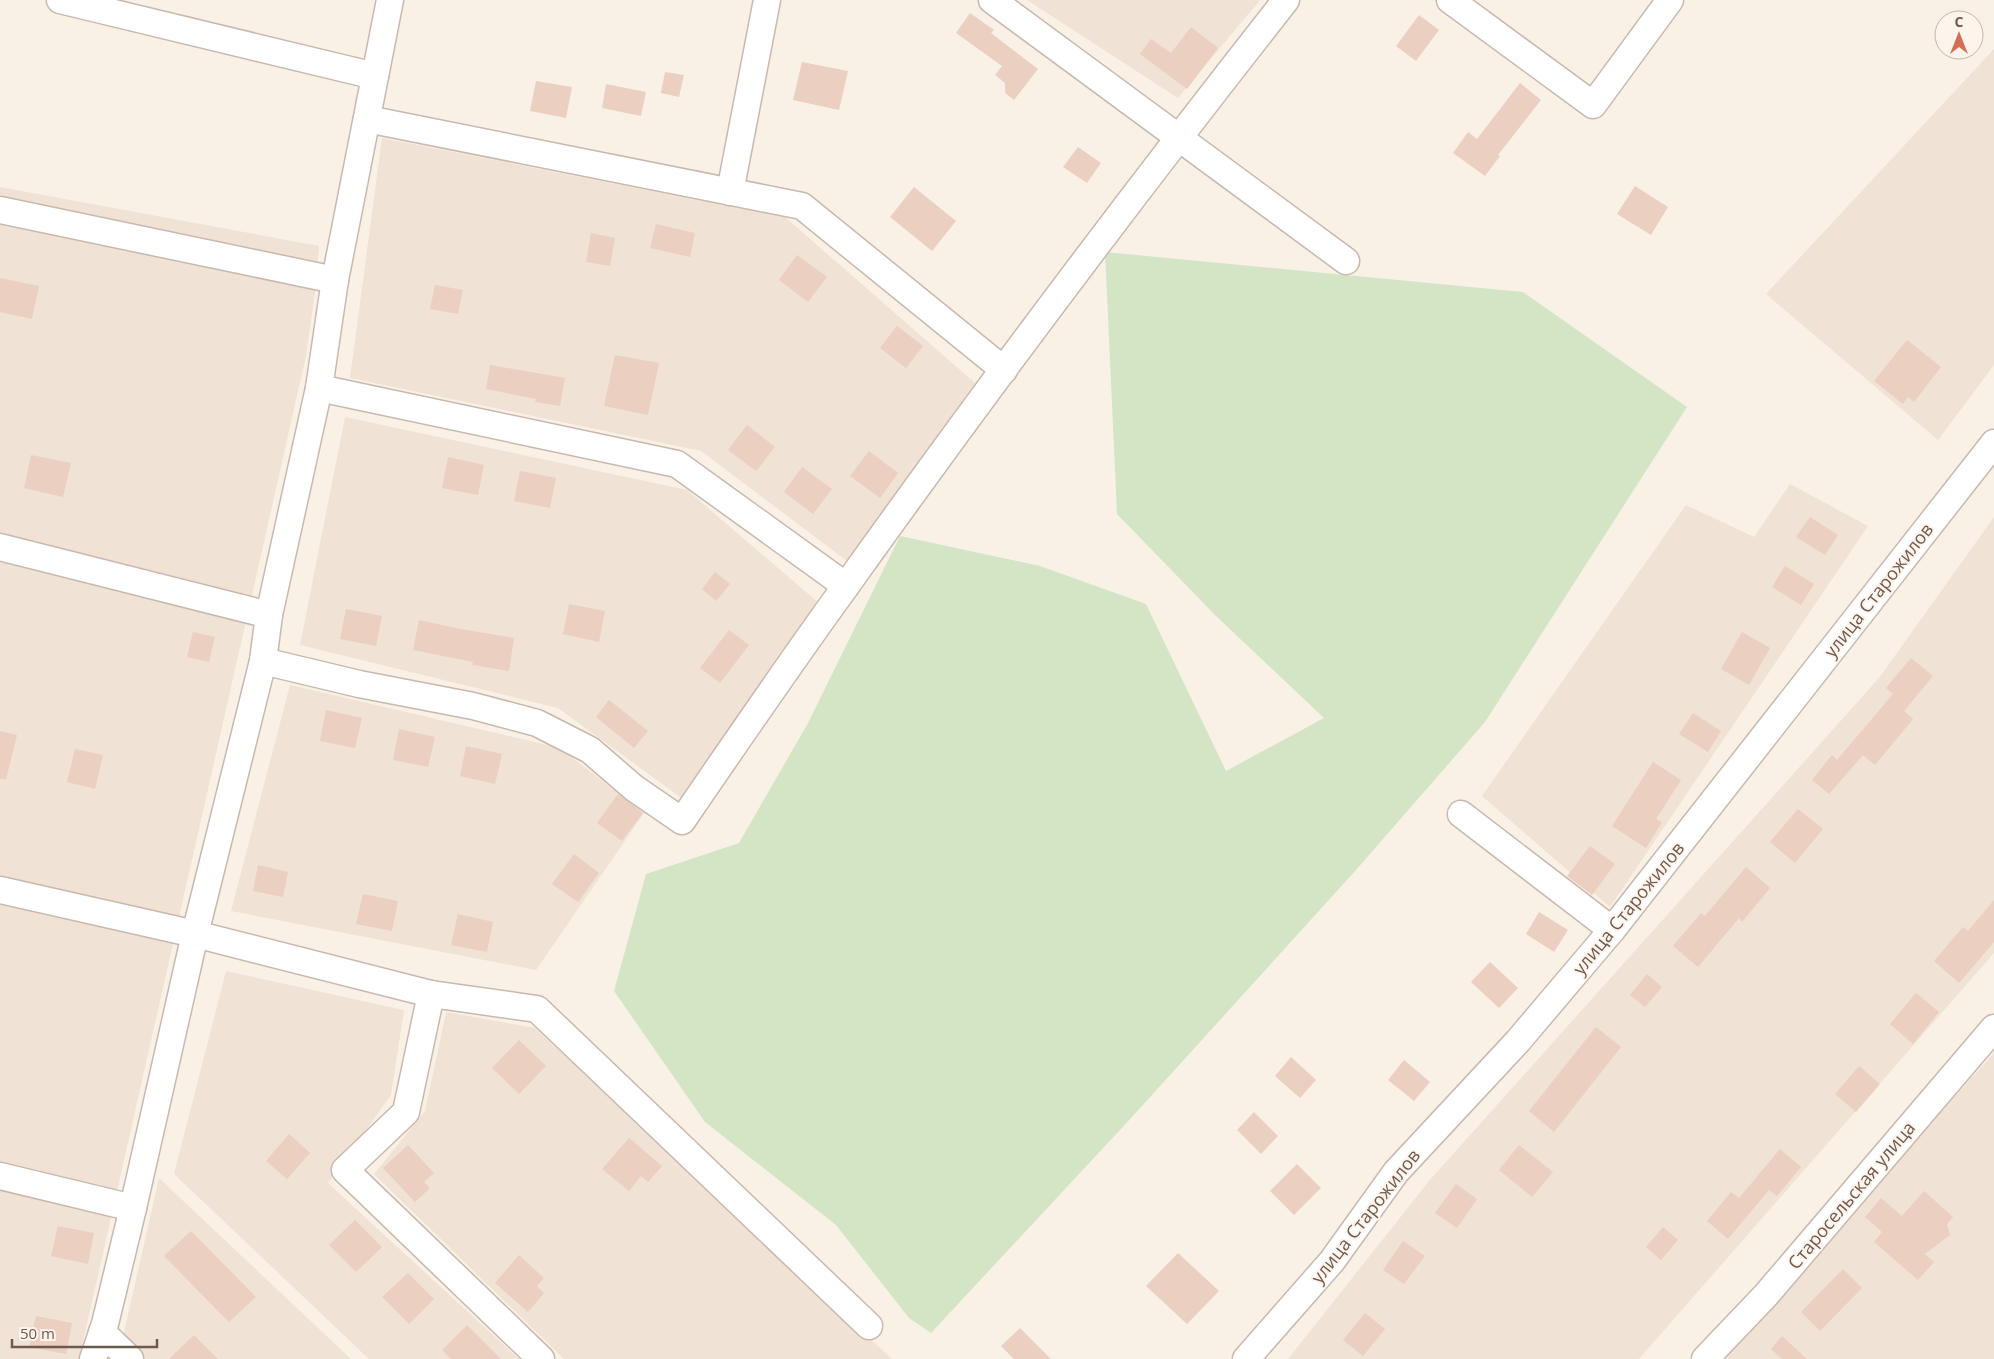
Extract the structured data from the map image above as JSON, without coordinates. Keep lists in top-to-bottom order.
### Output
{
  "streets": {
    "street": ["улица Старожилов", "Старосельская улица"]
  },
  "scale_bar": "50 m",
  "north": "top"
}
